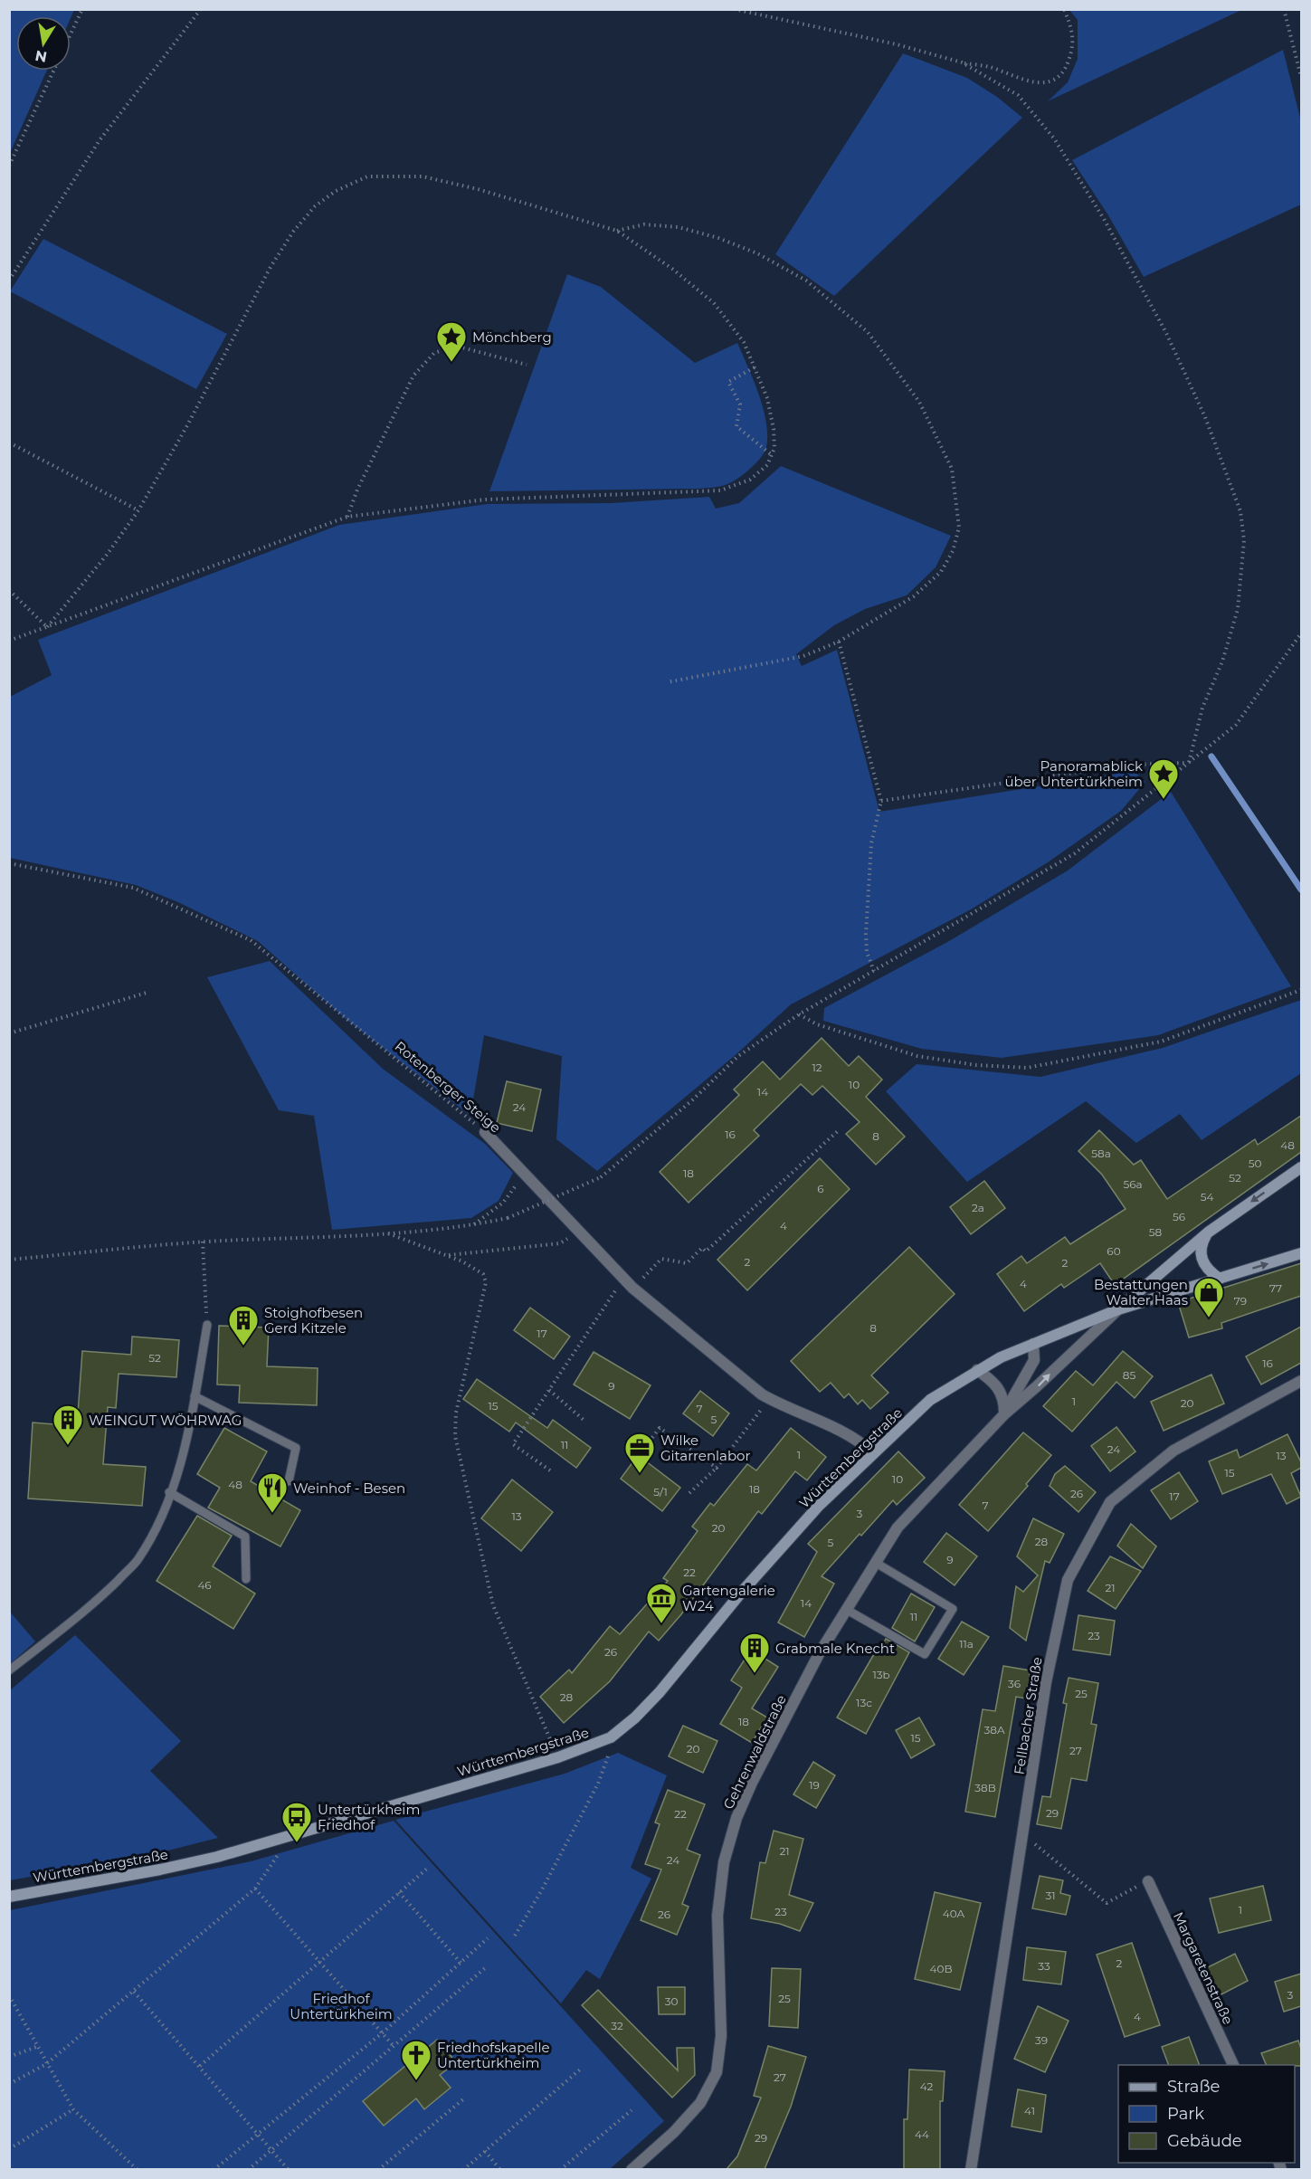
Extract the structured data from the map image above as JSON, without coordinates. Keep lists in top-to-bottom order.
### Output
{
  "streets": {
    "street": [
      "Rotenberger Steige",
      "Württembergstraße",
      "Fellbacher Straße",
      "Gehrenwaldstraße",
      "Margaretenstraße"
    ]
  },
  "crossings": [
    ["Rotenberger Steige", "Württembergstraße"],
    ["Württembergstraße", "Gehrenwaldstraße"]
  ],
  "parks": ["Friedhof Untertürkheim"],
  "places": {
    "place": ["Mönchberg", "Panoramablick über Untertürkheim"],
    "shop": ["Bestattungen Walter Haas"],
    "building": ["Stoighofbesen Gerd Kitzele", "WEINGUT WÖHRWAG", "Grabmale Knecht"],
    "office": ["Wilke Gitarrenlabor"],
    "restaurant": ["Weinhof - Besen"],
    "museum": ["Gartengalerie W24"],
    "bus stop": ["Untertürkheim Friedhof"],
    "church": ["Friedhofskapelle Untertürkheim"]
  },
  "house_numbers": [
    "12",
    "10",
    "14",
    "24",
    "16",
    "8",
    "48",
    "58a",
    "50",
    "18",
    "52",
    "56a",
    "6",
    "54",
    "2a",
    "56",
    "4",
    "58",
    "60",
    "2",
    "2",
    "4",
    "77",
    "79",
    "8",
    "17",
    "52",
    "16",
    "85",
    "9",
    "1",
    "20",
    "15",
    "7",
    "5",
    "11",
    "24",
    "1",
    "13",
    "15",
    "10",
    "48",
    "18",
    "5/1",
    "26",
    "17",
    "7",
    "3",
    "13",
    "20",
    "28",
    "5",
    "9",
    "22",
    "46",
    "21",
    "14",
    "11",
    "23",
    "11a",
    "26",
    "13b",
    "36",
    "25",
    "28",
    "13c",
    "18",
    "38A",
    "15",
    "20",
    "27",
    "19",
    "38B",
    "29",
    "22",
    "21",
    "24",
    "31",
    "1",
    "23",
    "40A",
    "26",
    "2",
    "33",
    "40B",
    "3",
    "25",
    "30",
    "4",
    "32",
    "39",
    "27",
    "42",
    "41",
    "44",
    "29"
  ],
  "legend": ["Straße", "Park", "Gebäude"],
  "north": "bottom"
}
